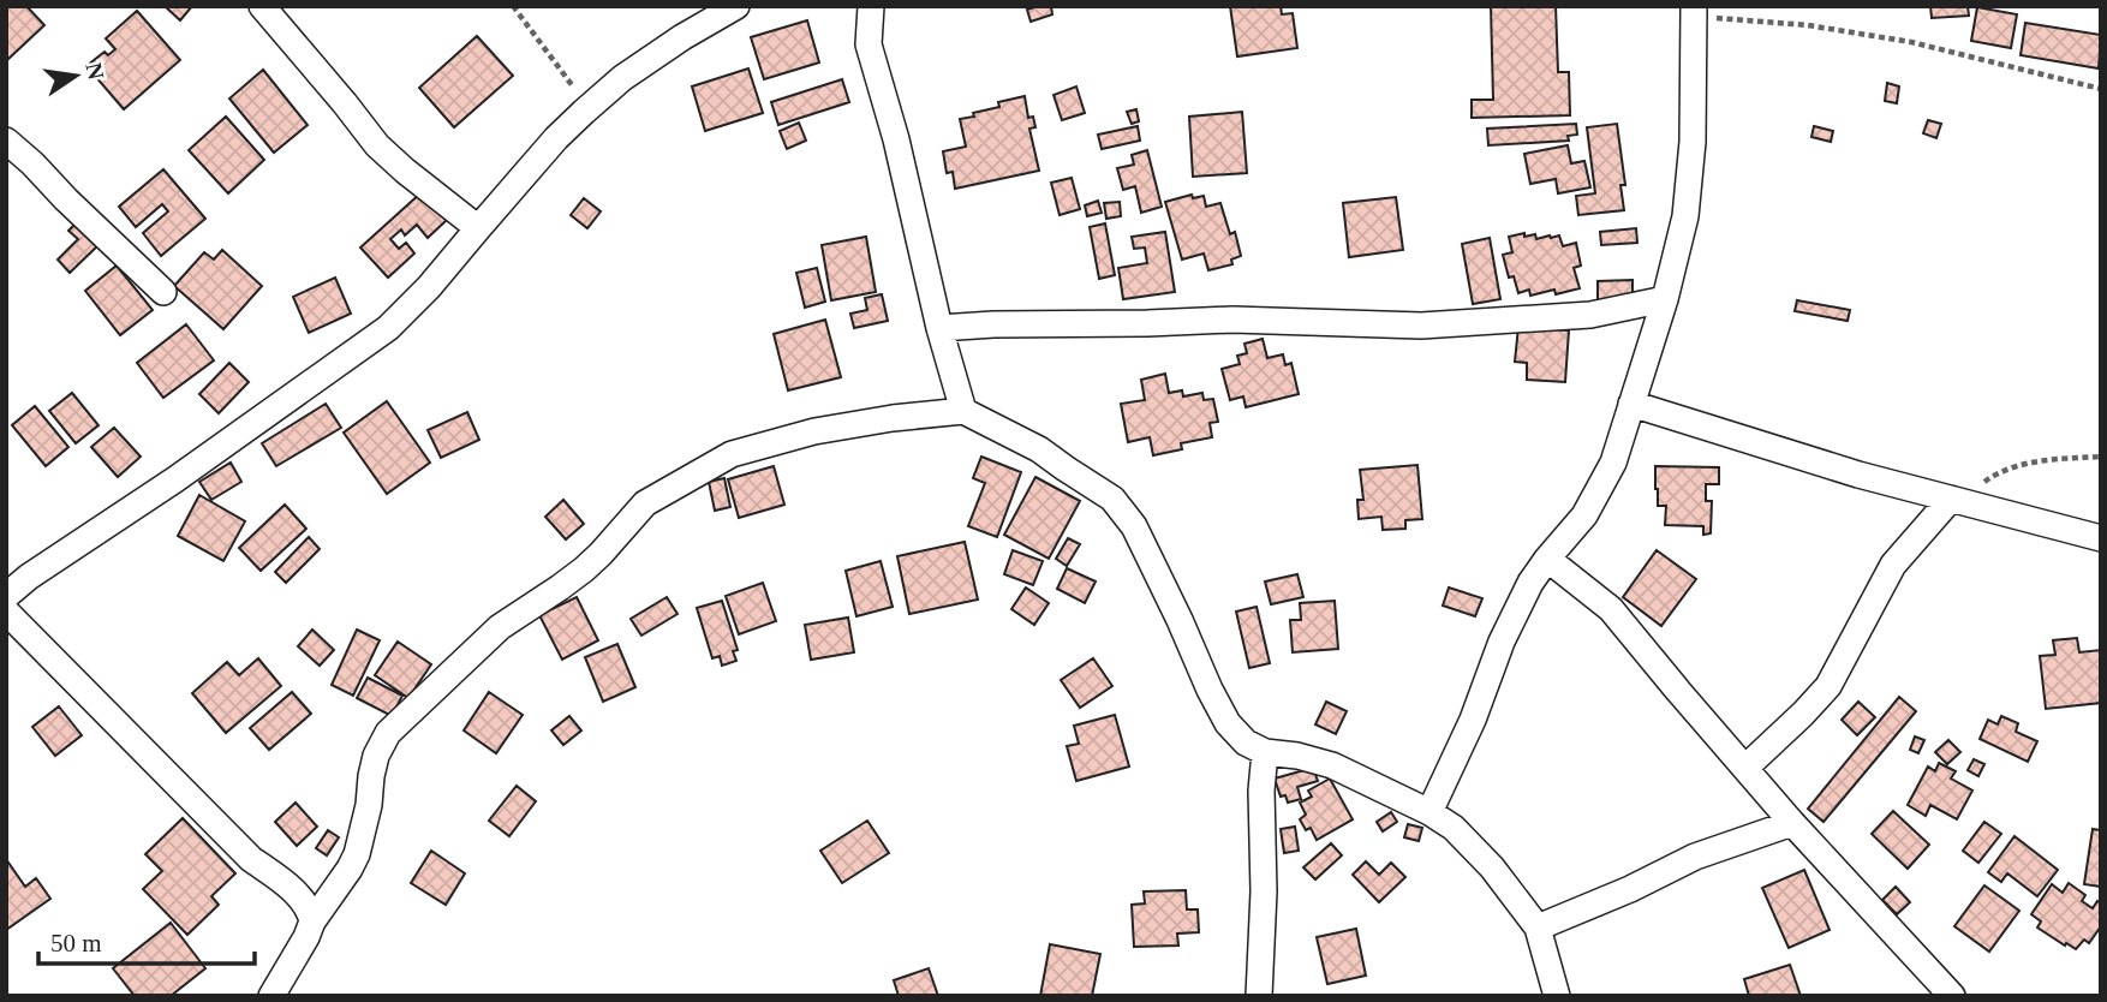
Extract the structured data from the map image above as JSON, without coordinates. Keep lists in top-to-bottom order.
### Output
{
  "scale_bar": "50 m",
  "north": "right"
}
